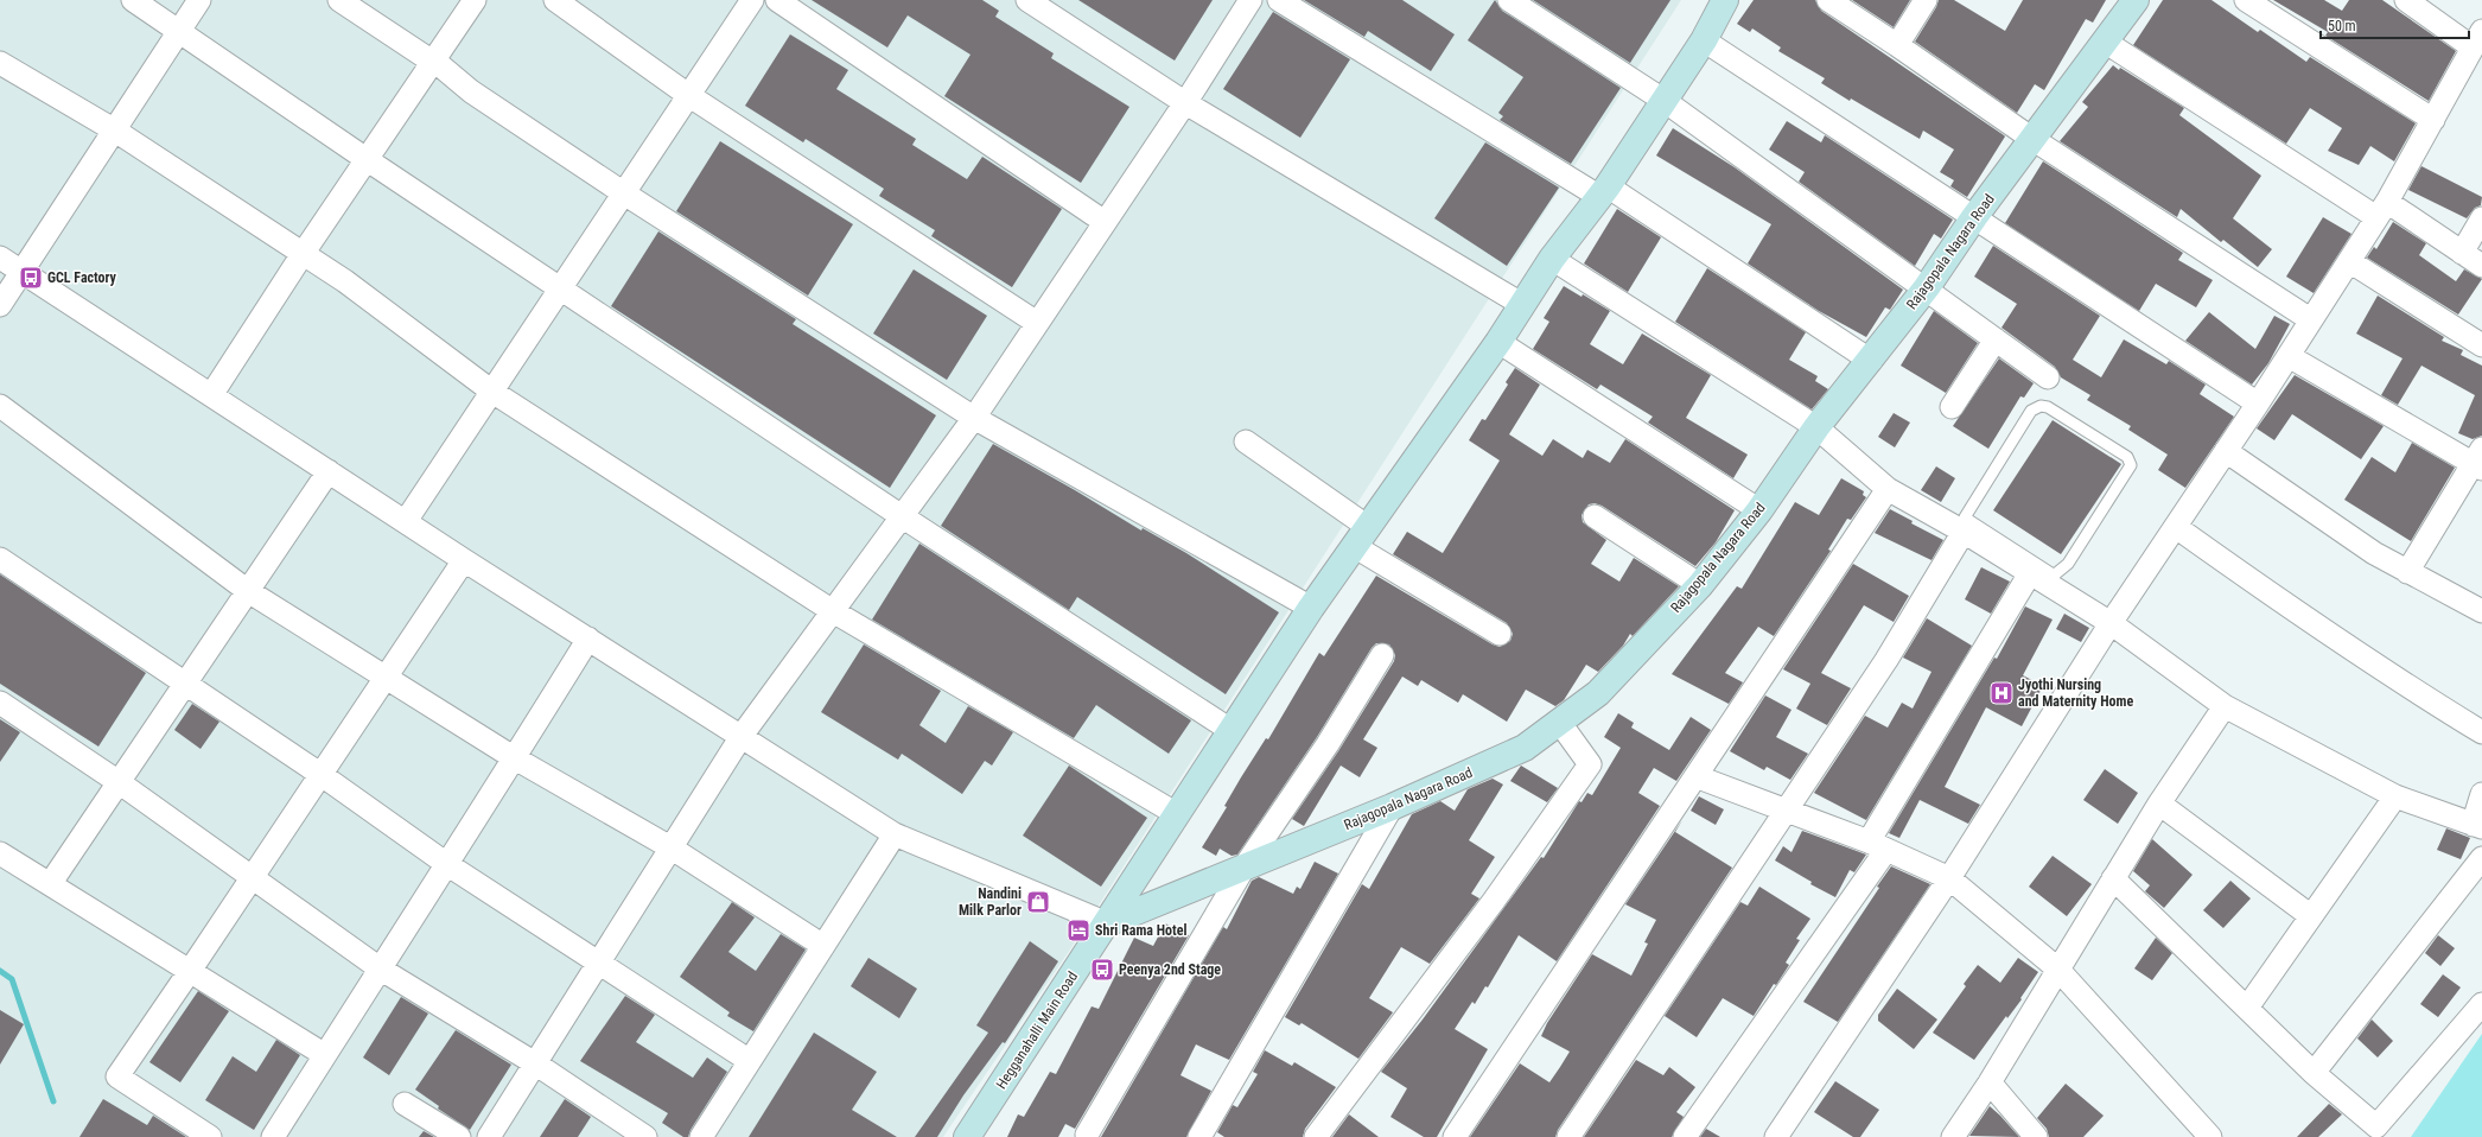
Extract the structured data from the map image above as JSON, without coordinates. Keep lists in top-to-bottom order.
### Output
{
  "streets": {
    "street": ["Rajagopala Nagara Road", "Hegganahalli Main Road"]
  },
  "crossings": [
    ["Rajagopala Nagara Road", "Hegganahalli Main Road"]
  ],
  "places": {
    "bus stop": ["GCL Factory", "Peenya 2nd Stage"],
    "hospital": ["Jyothi Nursing and Maternity Home"],
    "shop": ["Nandini Milk Parlor"],
    "hotel": ["Shri Rama Hotel"]
  },
  "scale_bar": "50 m"
}
